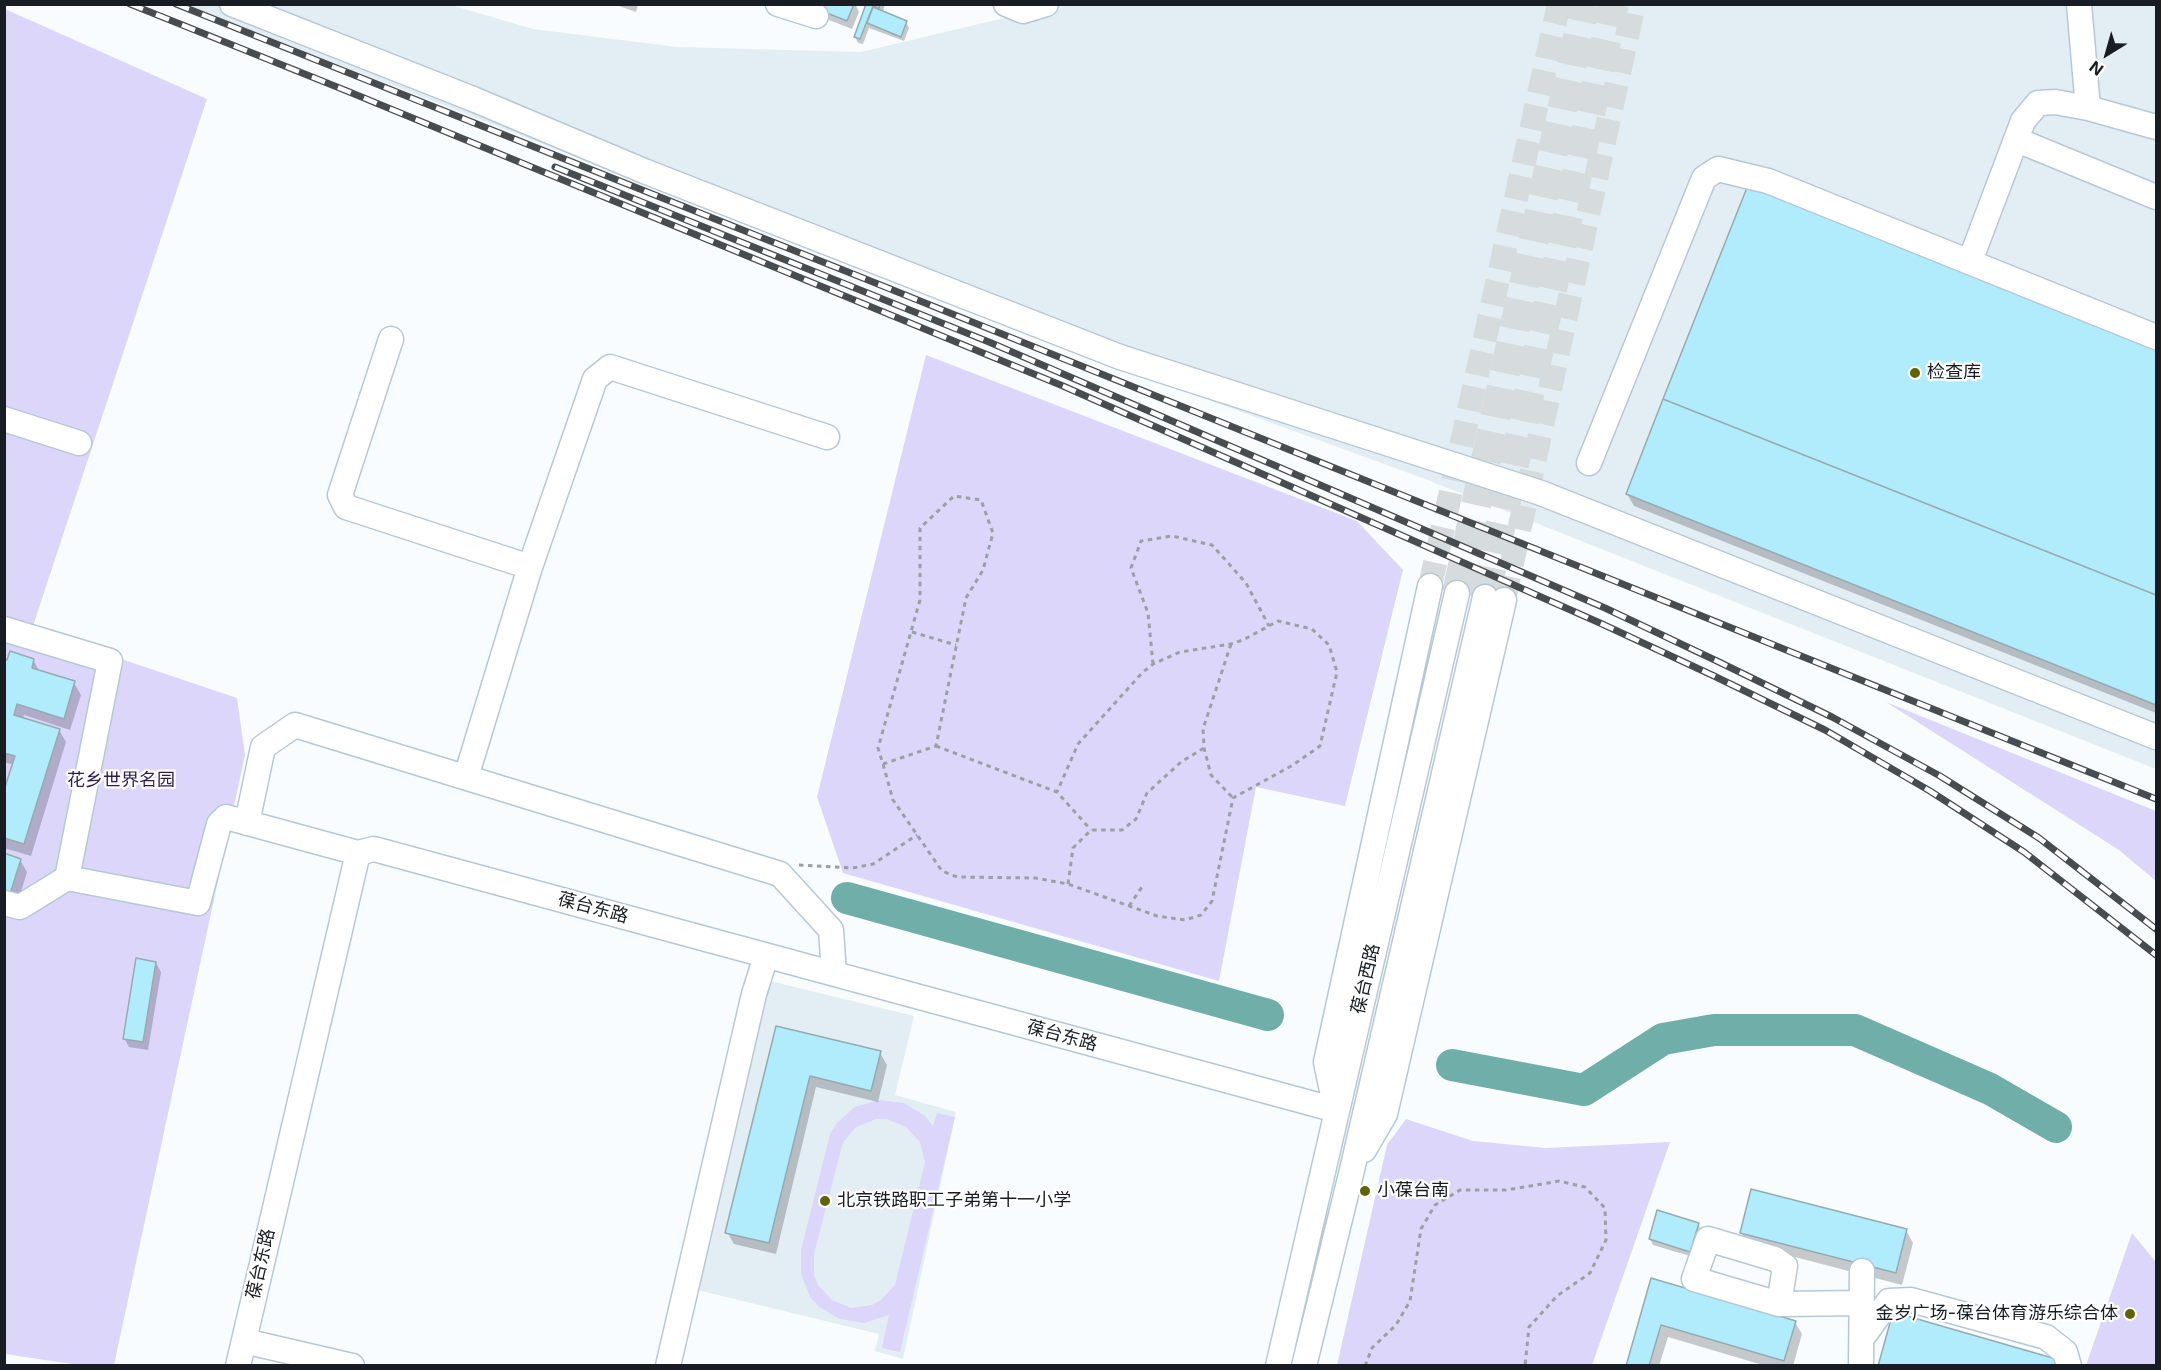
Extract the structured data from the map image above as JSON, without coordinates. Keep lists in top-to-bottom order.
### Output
{
  "streets": {
    "street": ["葆台东路", "葆台西路"]
  },
  "crossings": [
    ["葆台东路", "葆台西路"]
  ],
  "parks": ["花乡世界名园"],
  "places": [
    "检查库",
    "小葆台南",
    "北京铁路职工子弟第十一小学",
    "金岁广场-葆台体育游乐综合体"
  ],
  "north": "bottom left"
}
